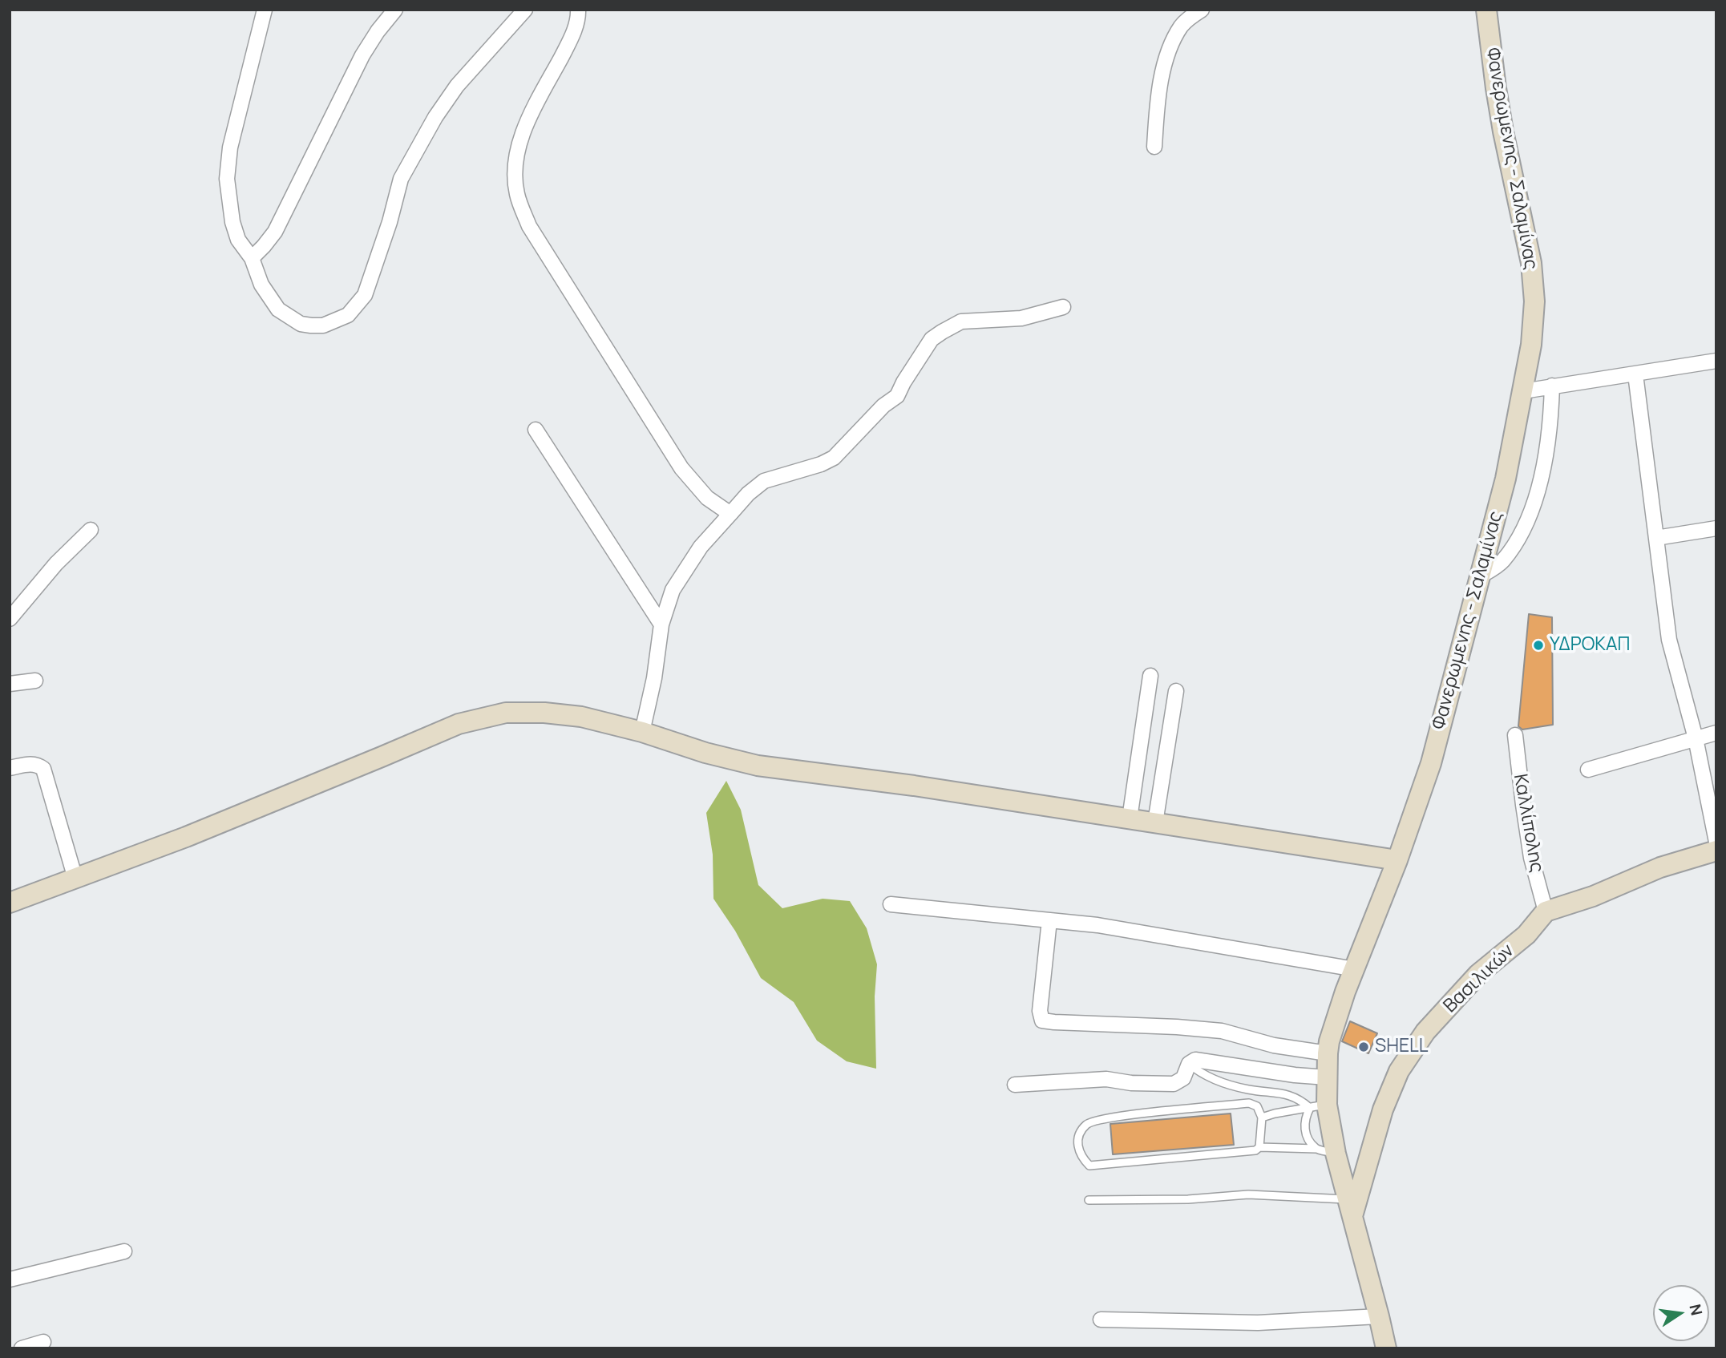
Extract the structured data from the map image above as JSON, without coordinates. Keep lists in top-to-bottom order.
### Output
{
  "streets": {
    "street": ["Φανερωμενης - Σαλαμίνας", "Καλλίπολης", "Βασιλικών"]
  },
  "crossings": [
    ["Φανερωμενης - Σαλαμίνας", "Βασιλικών"],
    ["Καλλίπολης", "Βασιλικών"]
  ],
  "places": ["ΥΔΡΟΚΑΠ", "SHELL"],
  "north": "right"
}
